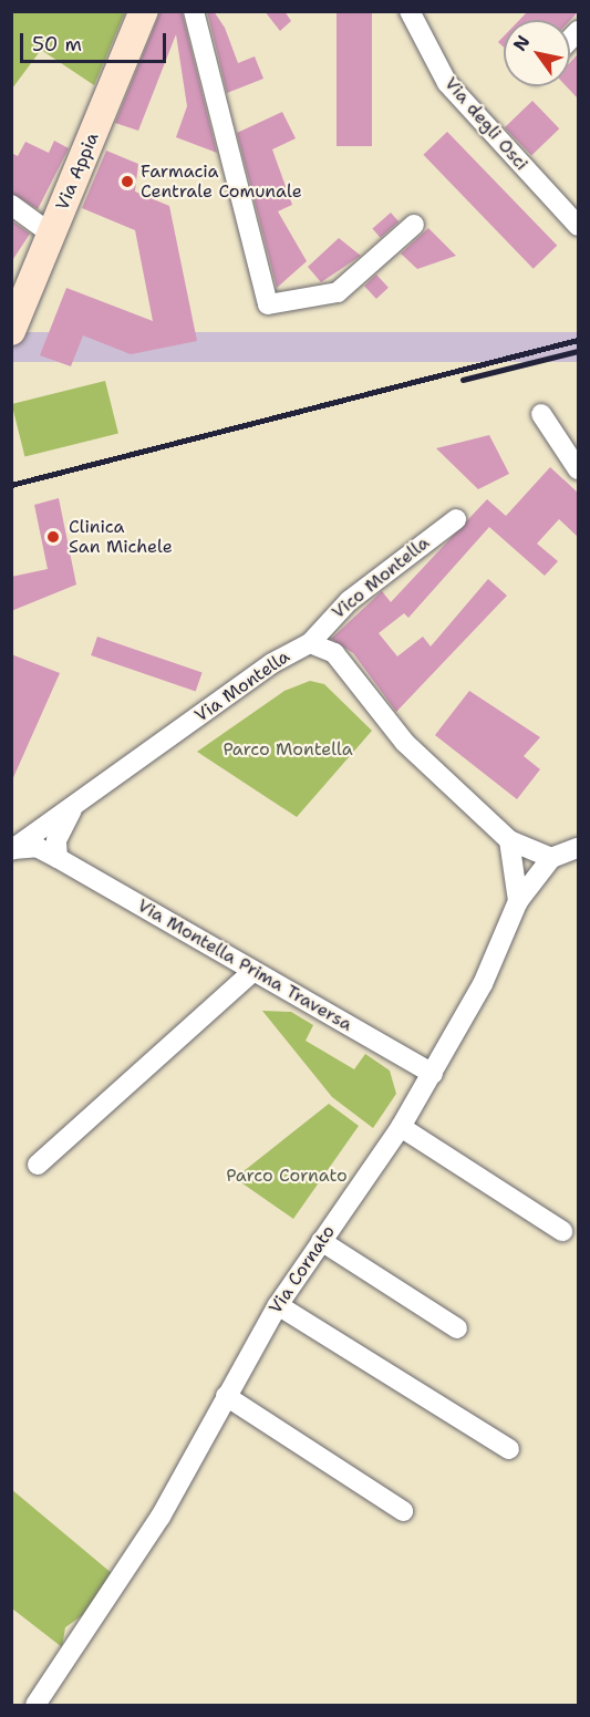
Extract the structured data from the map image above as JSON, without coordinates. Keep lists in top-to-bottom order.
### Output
{
  "streets": {
    "street": [
      "Via degli Osci",
      "Via Appia",
      "Vico Montella",
      "Via Montella",
      "Via Montella Prima Traversa",
      "Via Cornato"
    ]
  },
  "crossings": [
    ["Vico Montella", "Via Montella"],
    ["Via Montella", "Via Montella Prima Traversa"],
    ["Via Montella", "Via Cornato"],
    ["Via Montella Prima Traversa", "Via Cornato"]
  ],
  "parks": ["Parco Montella", "Parco Cornato"],
  "places": ["Farmacia Centrale Comunale", "Clinica San Michele"],
  "scale_bar": "50 m",
  "north": "top left"
}
